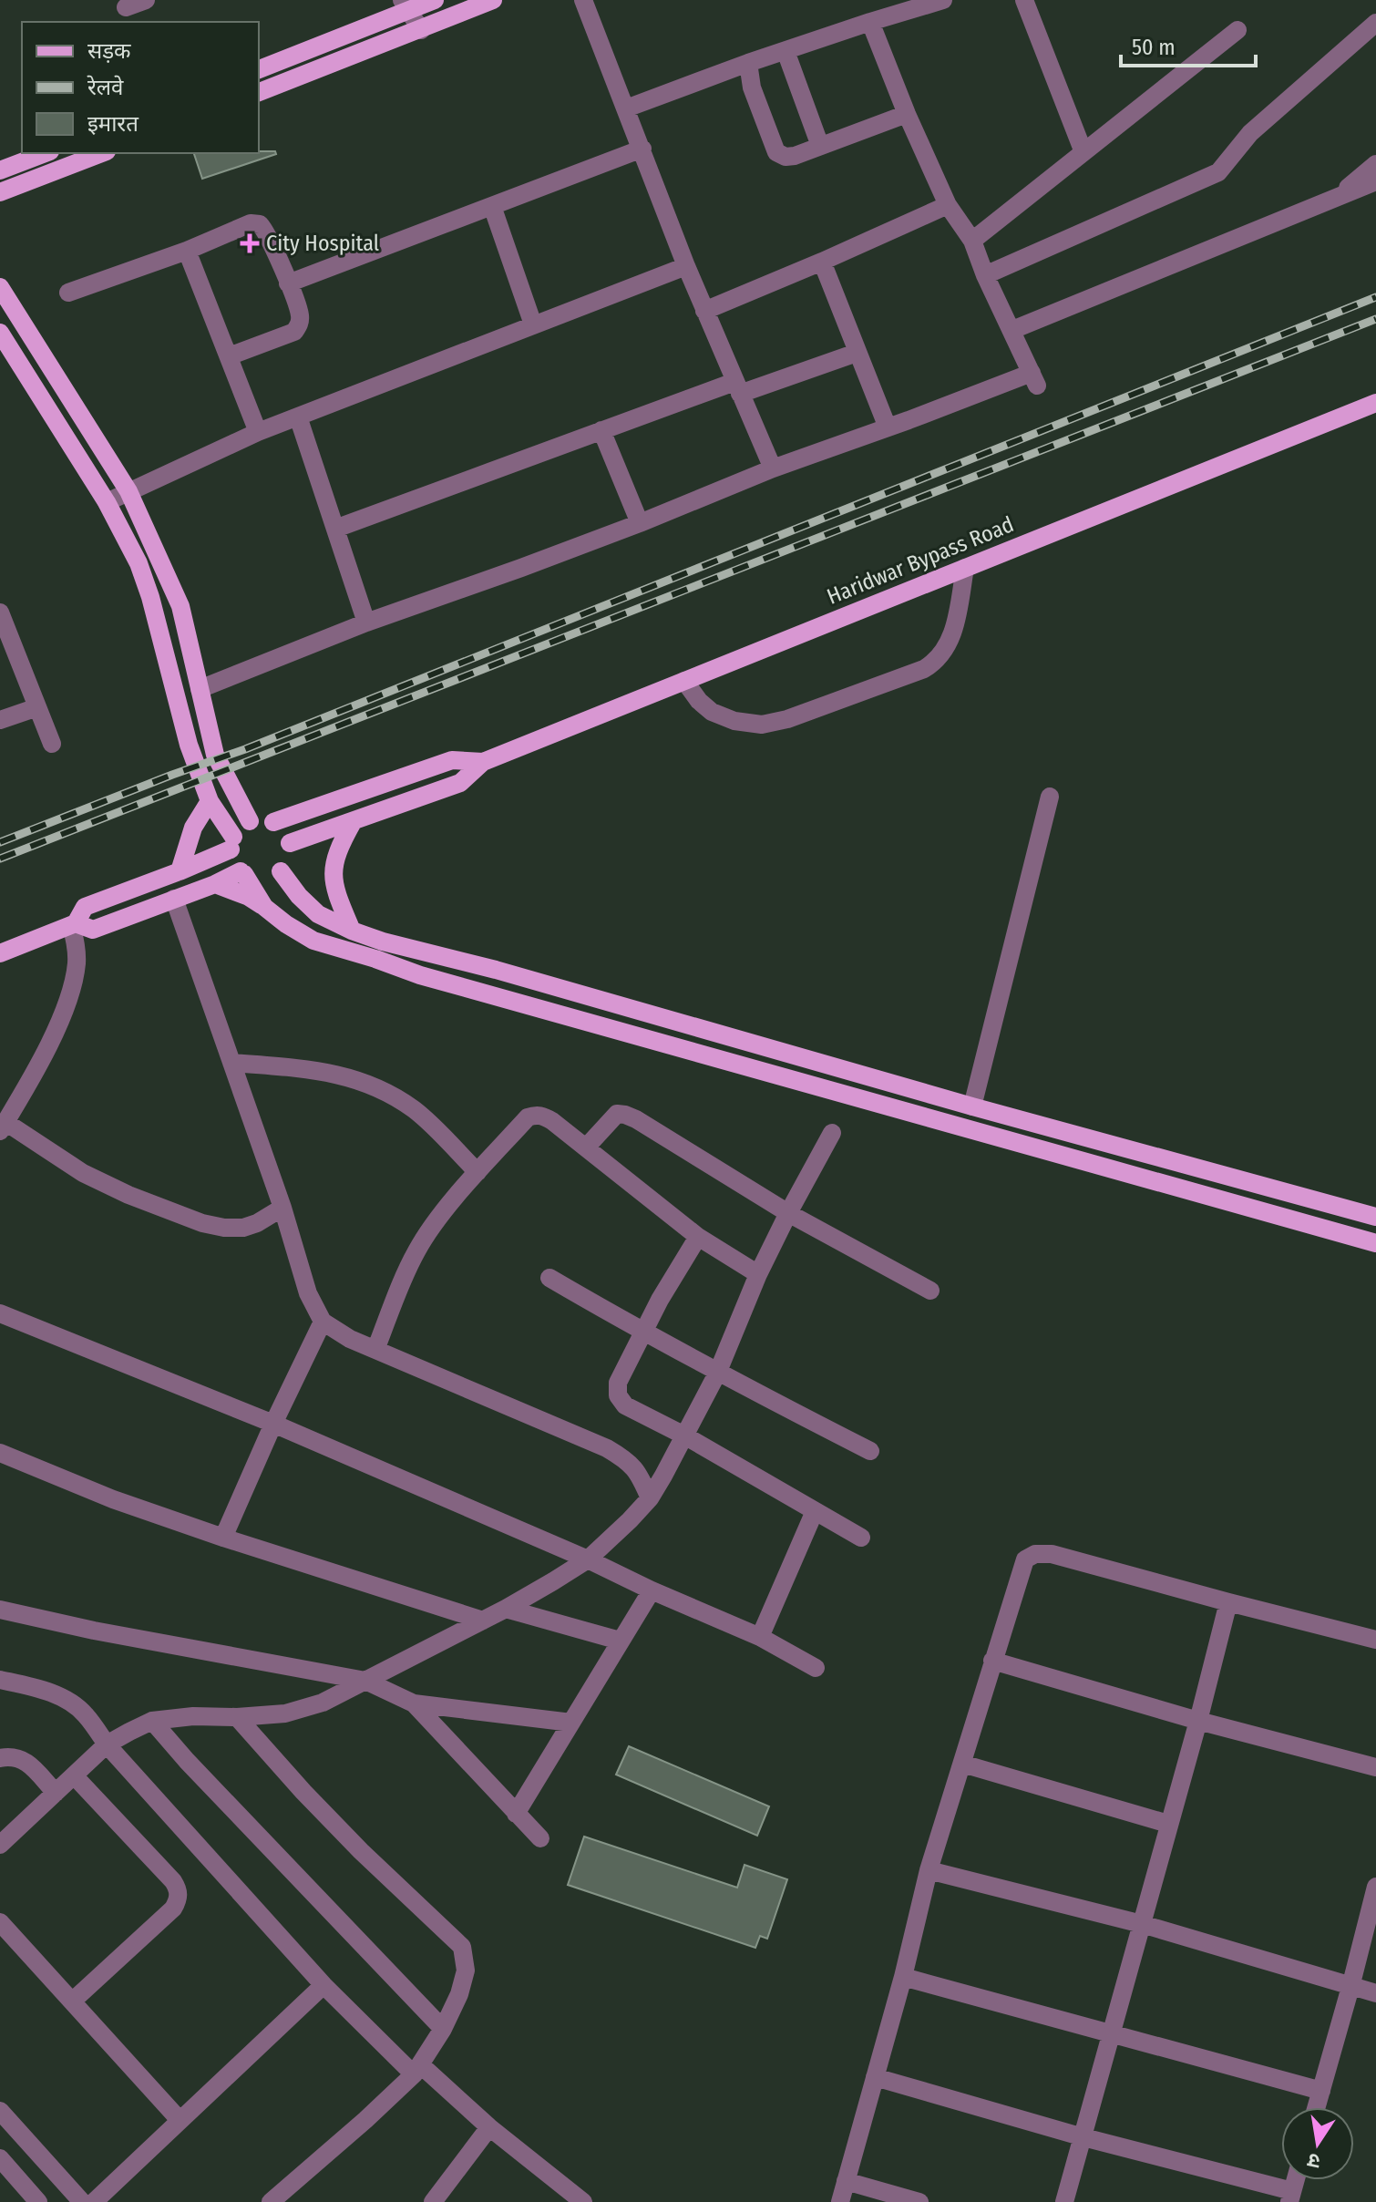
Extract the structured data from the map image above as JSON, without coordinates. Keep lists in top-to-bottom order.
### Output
{
  "streets": {
    "main road": ["Haridwar Bypass Road"]
  },
  "places": {
    "health": ["City Hospital"]
  },
  "legend": ["सड़क", "रेलवे", "इमारत"],
  "scale_bar": "50 m",
  "north": "bottom"
}
